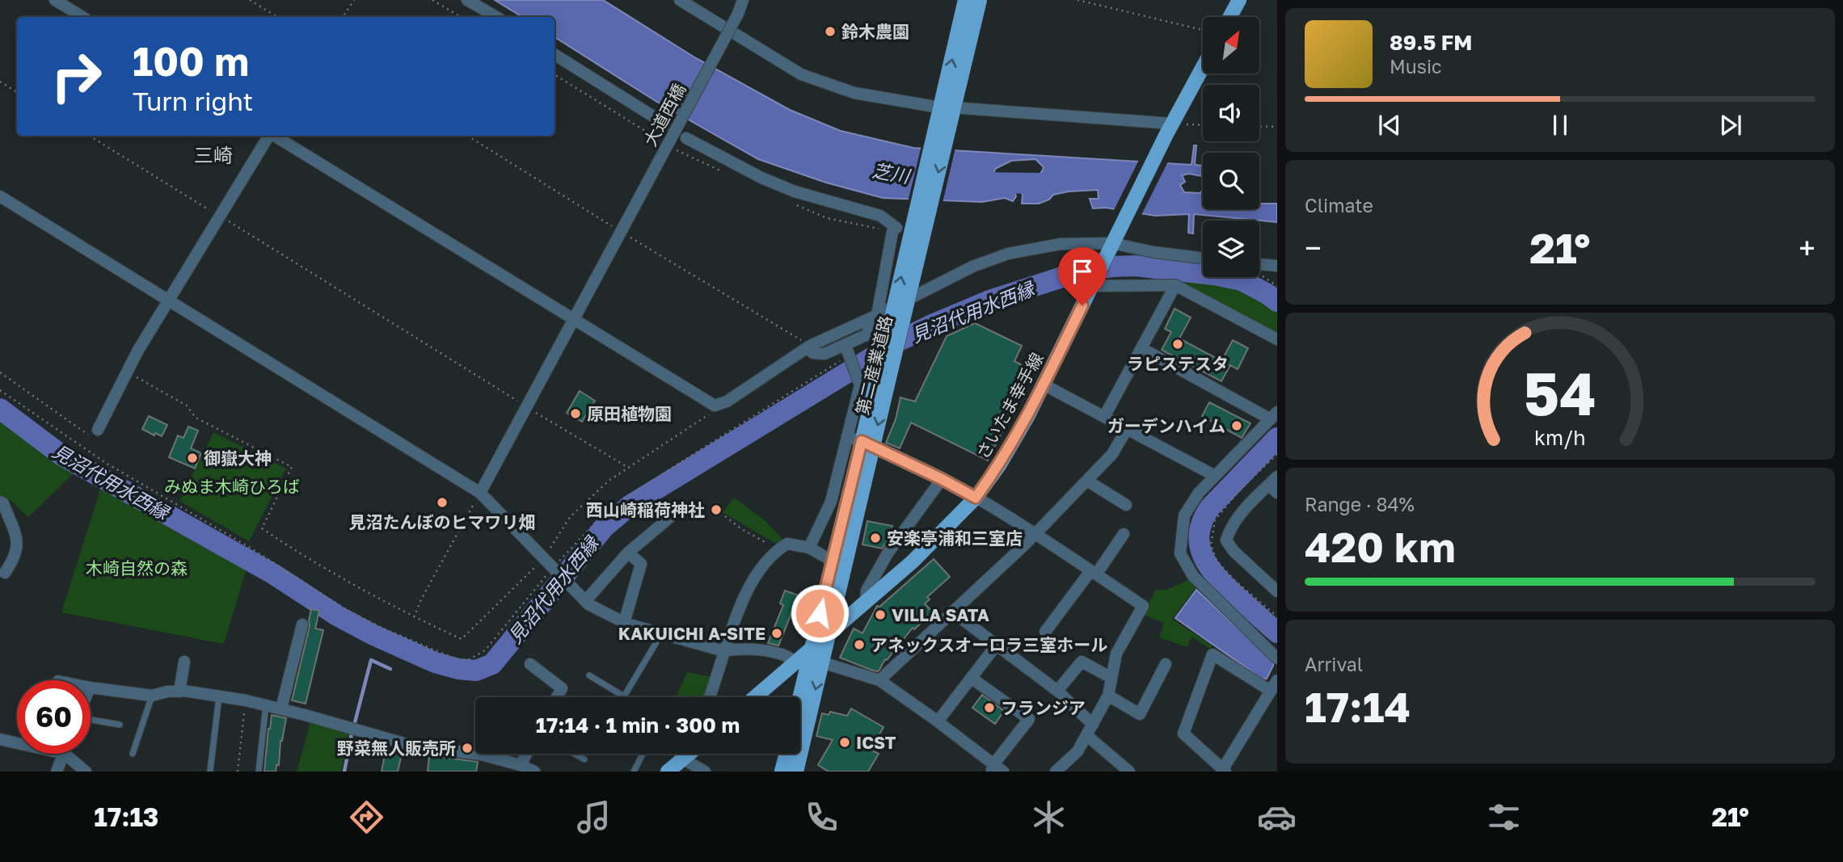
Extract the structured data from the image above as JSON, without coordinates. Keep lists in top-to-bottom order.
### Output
{
  "streets": {
    "main road": ["第二産業道路", "さいたま幸手線"],
    "street": ["大道西橋"]
  },
  "crossings": [
    ["第二産業道路", "さいたま幸手線"]
  ],
  "districts": ["三崎"],
  "water": ["芝川", "見沼代用水西縁"],
  "parks": ["みぬま木崎ひろば", "木崎自然の森"],
  "places": [
    "鈴木農園",
    "ラピステスタ",
    "原田植物園",
    "ガーデンハイム",
    "御嶽大神",
    "見沼たんぼのヒマワリ畑",
    "西山崎稲荷神社",
    "安楽亭浦和三室店",
    "VILLA SATA",
    "KAKUICHI A-SITE",
    "アネックスオーロラ三室ホール",
    "フランジア",
    "ICST",
    "野菜無人販売所"
  ],
  "north": "top right",
  "page": {
    "turn": ["100 m", "Turn right"],
    "song": ["89.5 FM", "Music"],
    "tile": [
      "Climate",
      ["Range · 84%", "420 km"],
      ["Arrival", "17:14"]
    ],
    "heat": ["−", "21°", "+"],
    "limit": "60",
    "trip": "17:14 · 1 min · 300 m",
    "tabs": ["17:13", "21°"],
    "gauge": ["54", "km/h"]
  }
}
